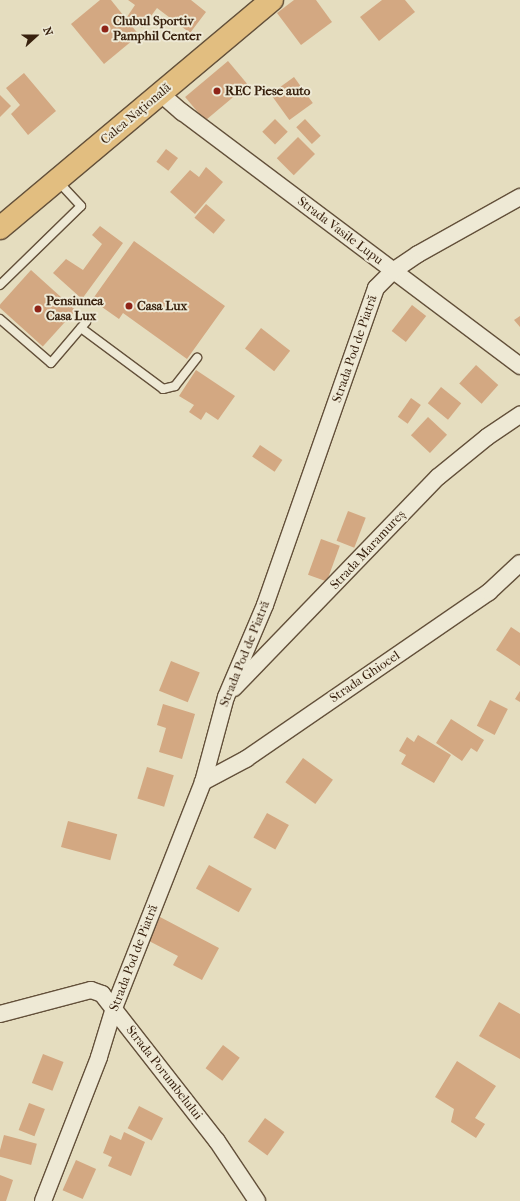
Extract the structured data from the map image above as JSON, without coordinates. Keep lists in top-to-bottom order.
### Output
{
  "streets": {
    "main road": ["Calea Națională"],
    "street": [
      "Strada Vasile Lupu",
      "Strada Pod de Piatră",
      "Strada Maramureș",
      "Strada Ghiocel",
      "Strada Porumbelului"
    ]
  },
  "crossings": [
    ["Calea Națională", "Strada Vasile Lupu"],
    ["Strada Vasile Lupu", "Strada Pod de Piatră"],
    ["Strada Pod de Piatră", "Strada Maramureș"],
    ["Strada Pod de Piatră", "Strada Ghiocel"],
    ["Strada Pod de Piatră", "Strada Porumbelului"]
  ],
  "places": [
    "Clubul Sportiv Pamphil Center",
    "REC Piese auto",
    "Casa Lux",
    "Pensiunea Casa Lux"
  ],
  "north": "right"
}
